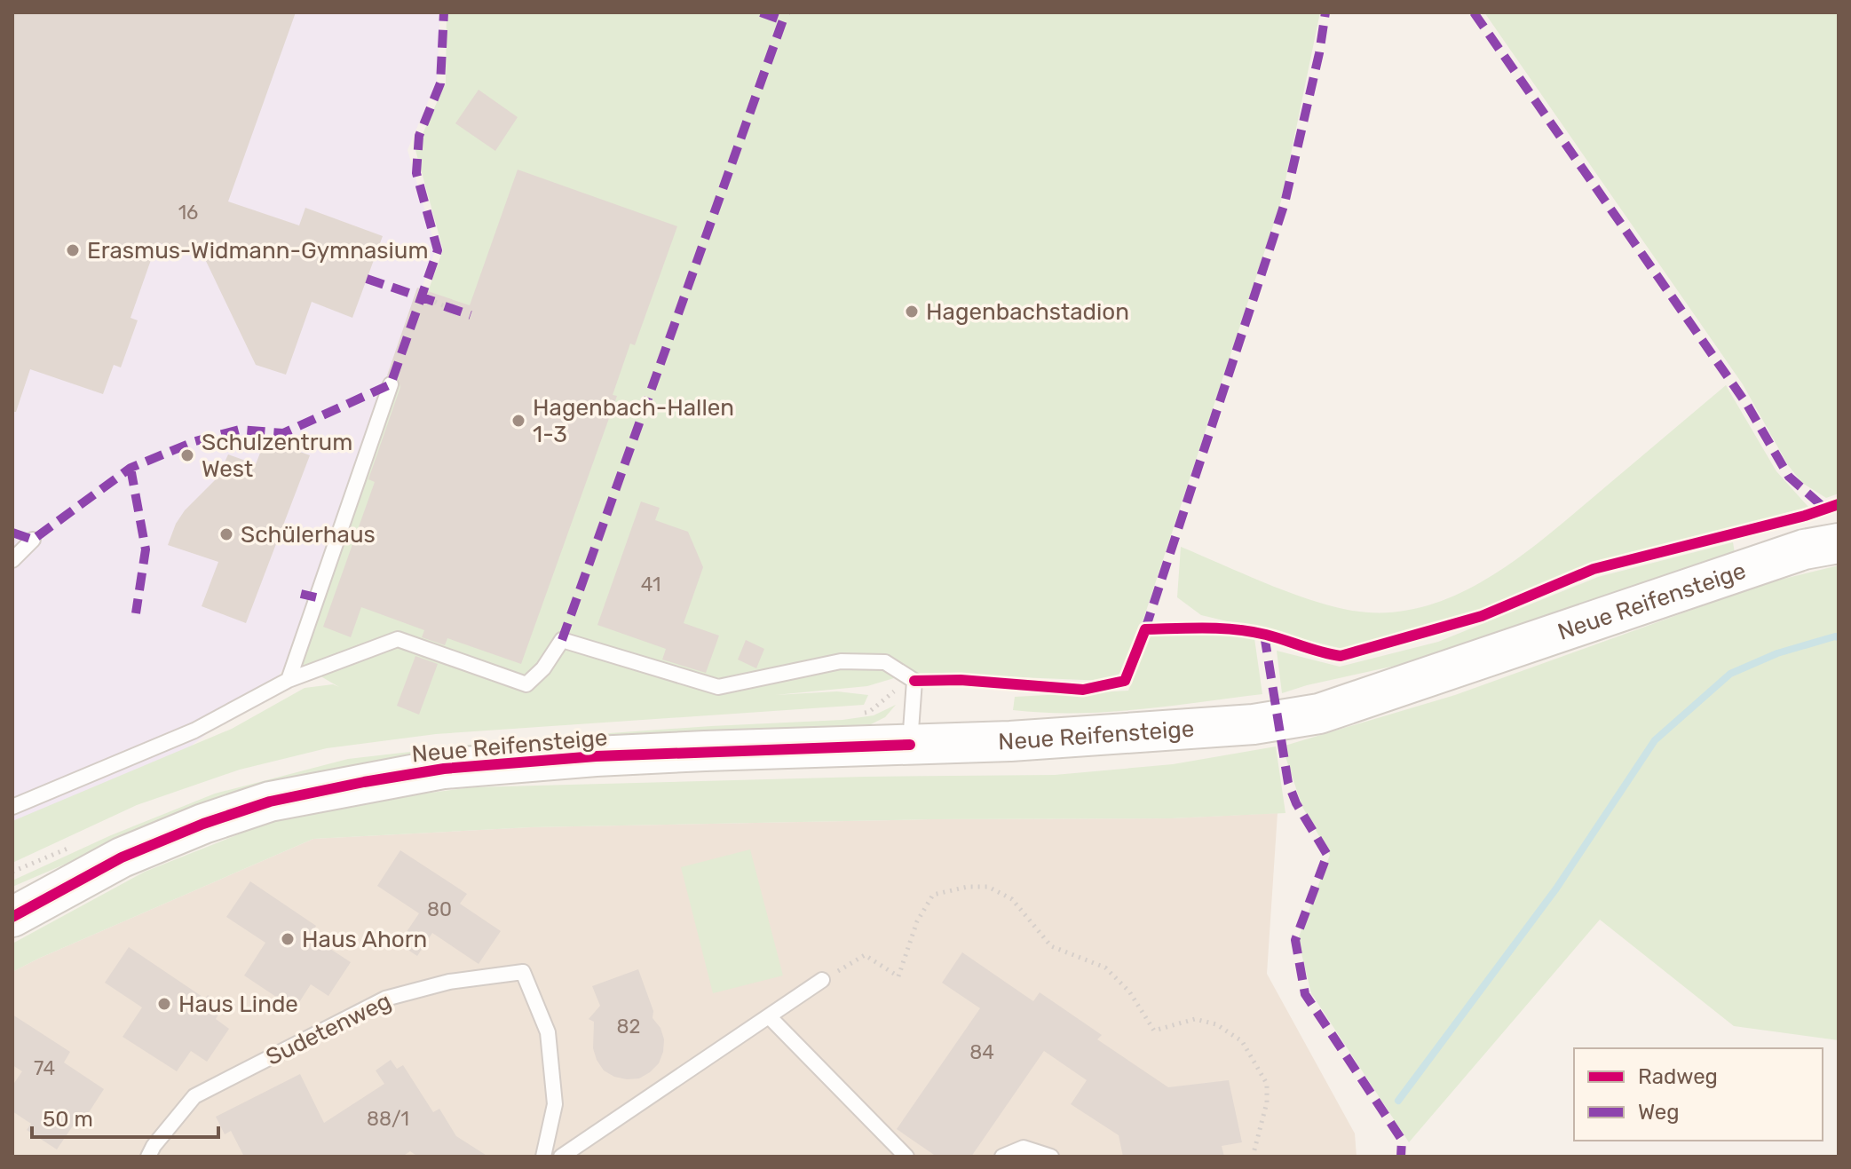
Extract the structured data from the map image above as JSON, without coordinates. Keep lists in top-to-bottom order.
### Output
{
  "streets": {
    "main road": ["Neue Reifensteige"],
    "lane": ["Sudetenweg"]
  },
  "places": [
    "Erasmus-Widmann-Gymnasium",
    "Hagenbachstadion",
    "Hagenbach-Hallen 1-3",
    "Schulzentrum West",
    "Schülerhaus",
    "Haus Ahorn",
    "Haus Linde"
  ],
  "house_numbers": [
    "16",
    "41",
    "80",
    "82",
    "84",
    "74",
    "88/1"
  ],
  "legend": ["Radweg", "Weg"],
  "scale_bar": "50 m"
}
